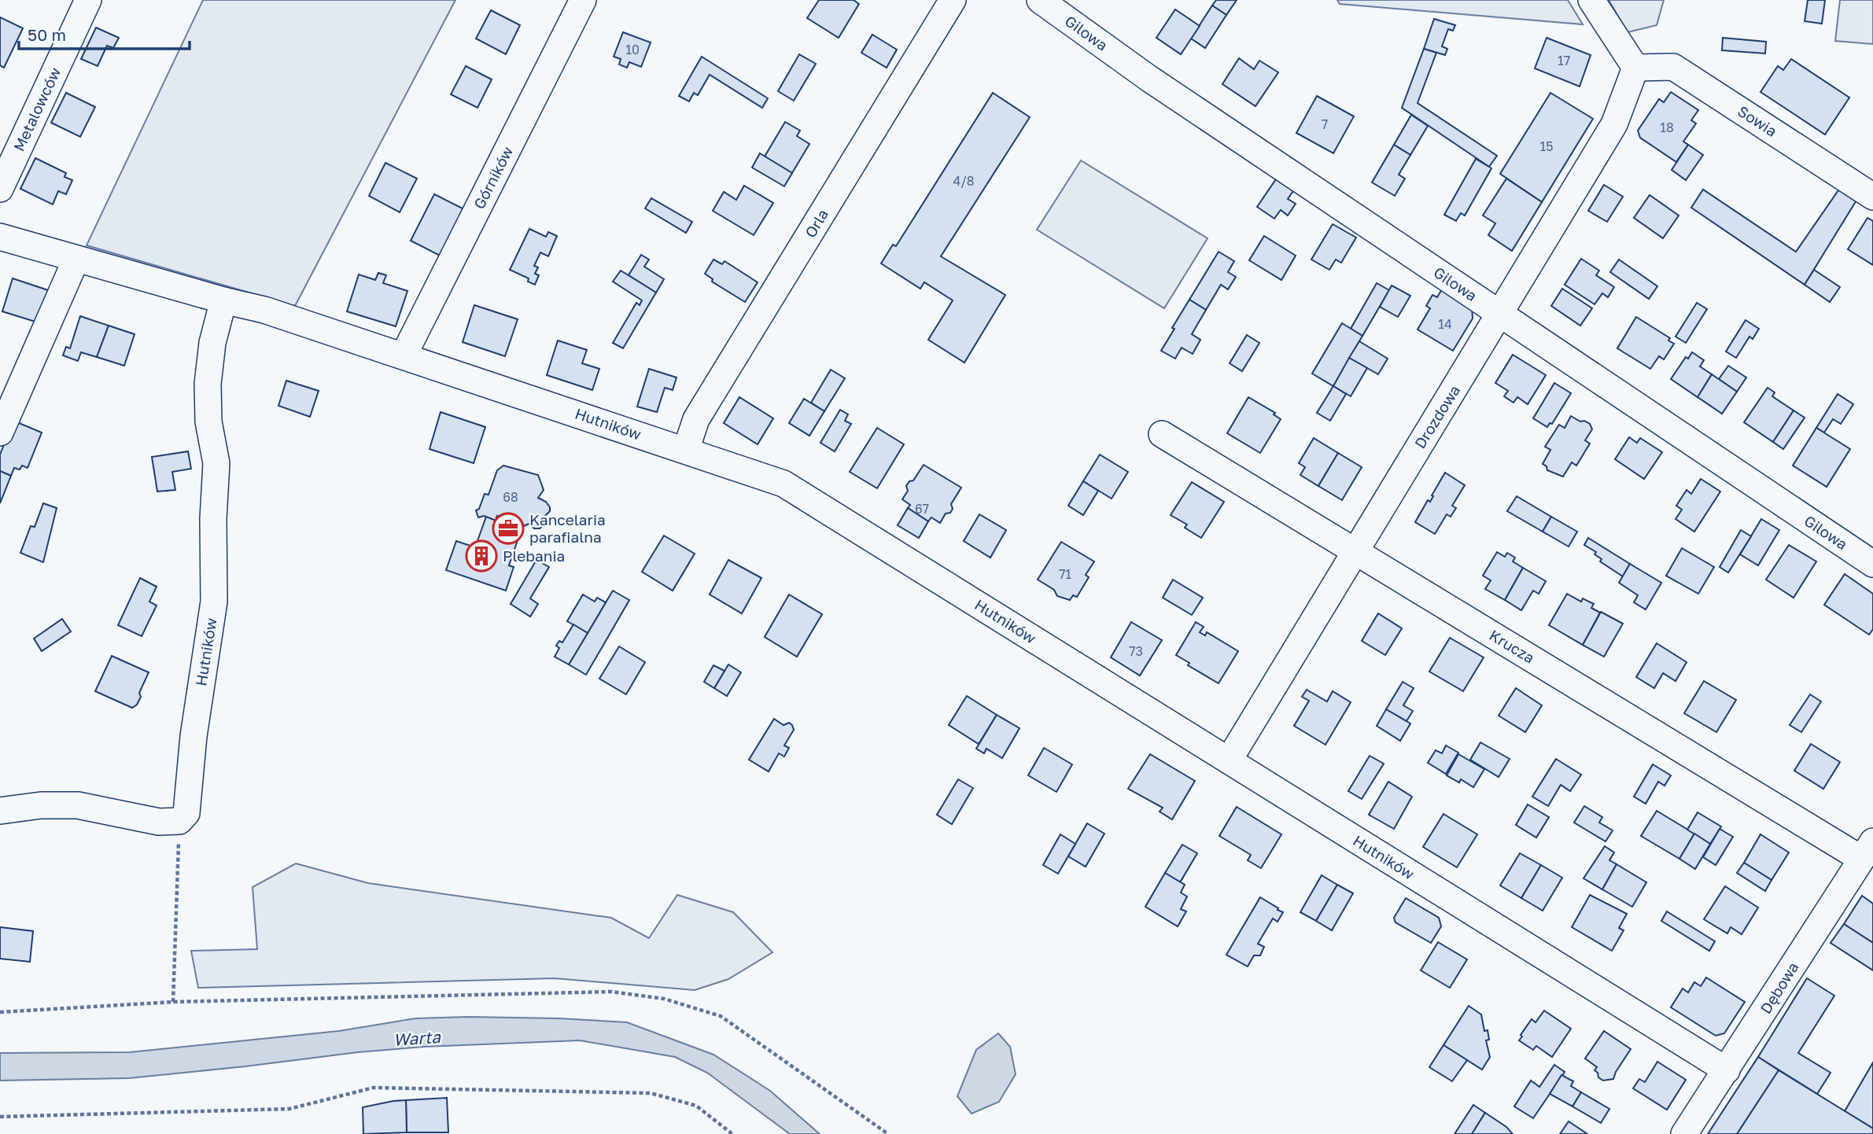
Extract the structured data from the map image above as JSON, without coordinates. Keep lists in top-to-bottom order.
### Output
{
  "streets": {
    "street": [
      "Gilowa",
      "Metalowców",
      "Sowia",
      "Górników",
      "Orla",
      "Drozdowa",
      "Hutników",
      "Krucza",
      "Dębowa"
    ]
  },
  "crossings": [
    ["Gilowa", "Drozdowa"],
    ["Sowia", "Drozdowa"],
    ["Górników", "Hutników"],
    ["Orla", "Hutników"],
    ["Drozdowa", "Hutników"],
    ["Drozdowa", "Krucza"],
    ["Hutników", "Dębowa"],
    ["Krucza", "Dębowa"]
  ],
  "water": ["Warta"],
  "places": {
    "office": ["Kancelaria parafialna"],
    "building": ["Plebania"]
  },
  "house_numbers": [
    "10",
    "17",
    "7",
    "18",
    "15",
    "4/8",
    "14",
    "68",
    "67",
    "71",
    "73"
  ],
  "scale_bar": "50 m"
}
